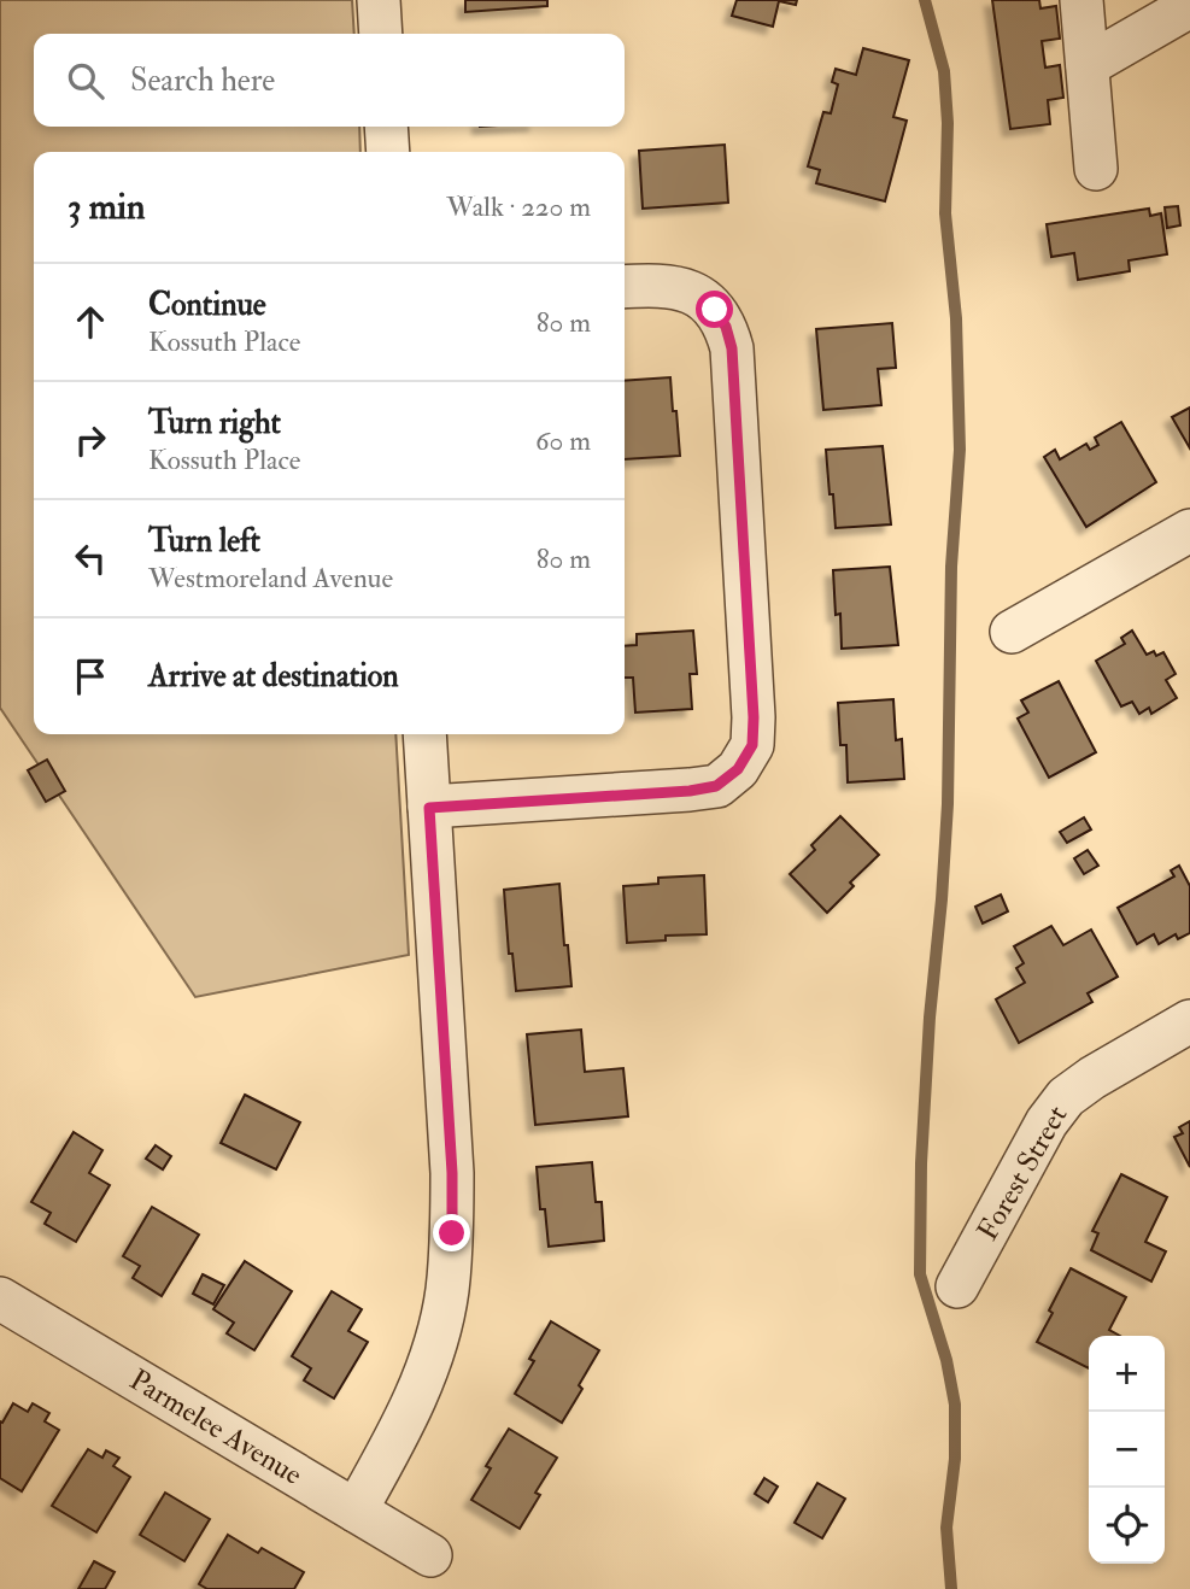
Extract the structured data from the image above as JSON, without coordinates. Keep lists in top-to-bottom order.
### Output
{
  "streets": {
    "street": ["Forest Street", "Parmelee Avenue"]
  },
  "page": {
    "search": "Search here",
    "heading": ["3 min", "Walk · 220 m"],
    "list": [
      ["Continue", "Kossuth Place", "80 m"],
      ["Turn right", "Kossuth Place", "60 m"],
      ["Turn left", "Westmoreland Avenue", "80 m"],
      "Arrive at destination"
    ],
    "map_buttons": ["+", "−"]
  }
}
